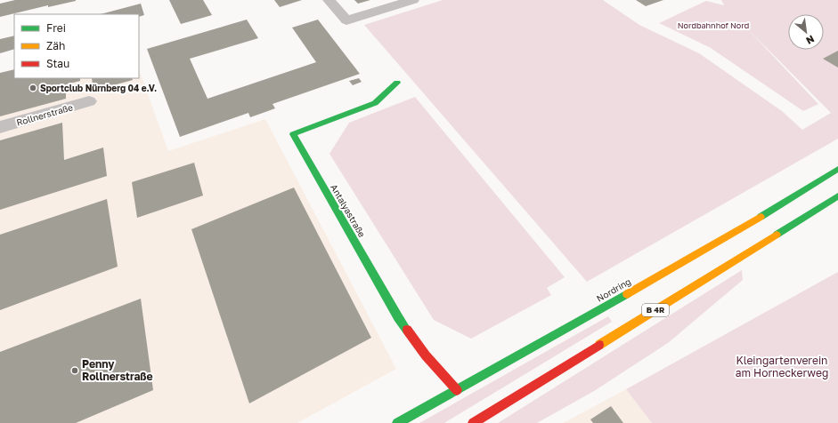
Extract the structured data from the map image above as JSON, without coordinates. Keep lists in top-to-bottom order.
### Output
{
  "streets": {
    "main road": ["Antalyastraße", "Nordring", "B 4R"],
    "street": ["Rollnerstraße"]
  },
  "crossings": [
    ["Antalyastraße", "Nordring"]
  ],
  "parks": ["Nordbahnhof Nord", "Kleingartenverein am Horneckerweg"],
  "places": ["Sportclub Nürnberg 04 e.V.", "Penny Rollnerstraße"],
  "legend": ["Frei", "Zäh", "Stau"],
  "north": "bottom right"
}
